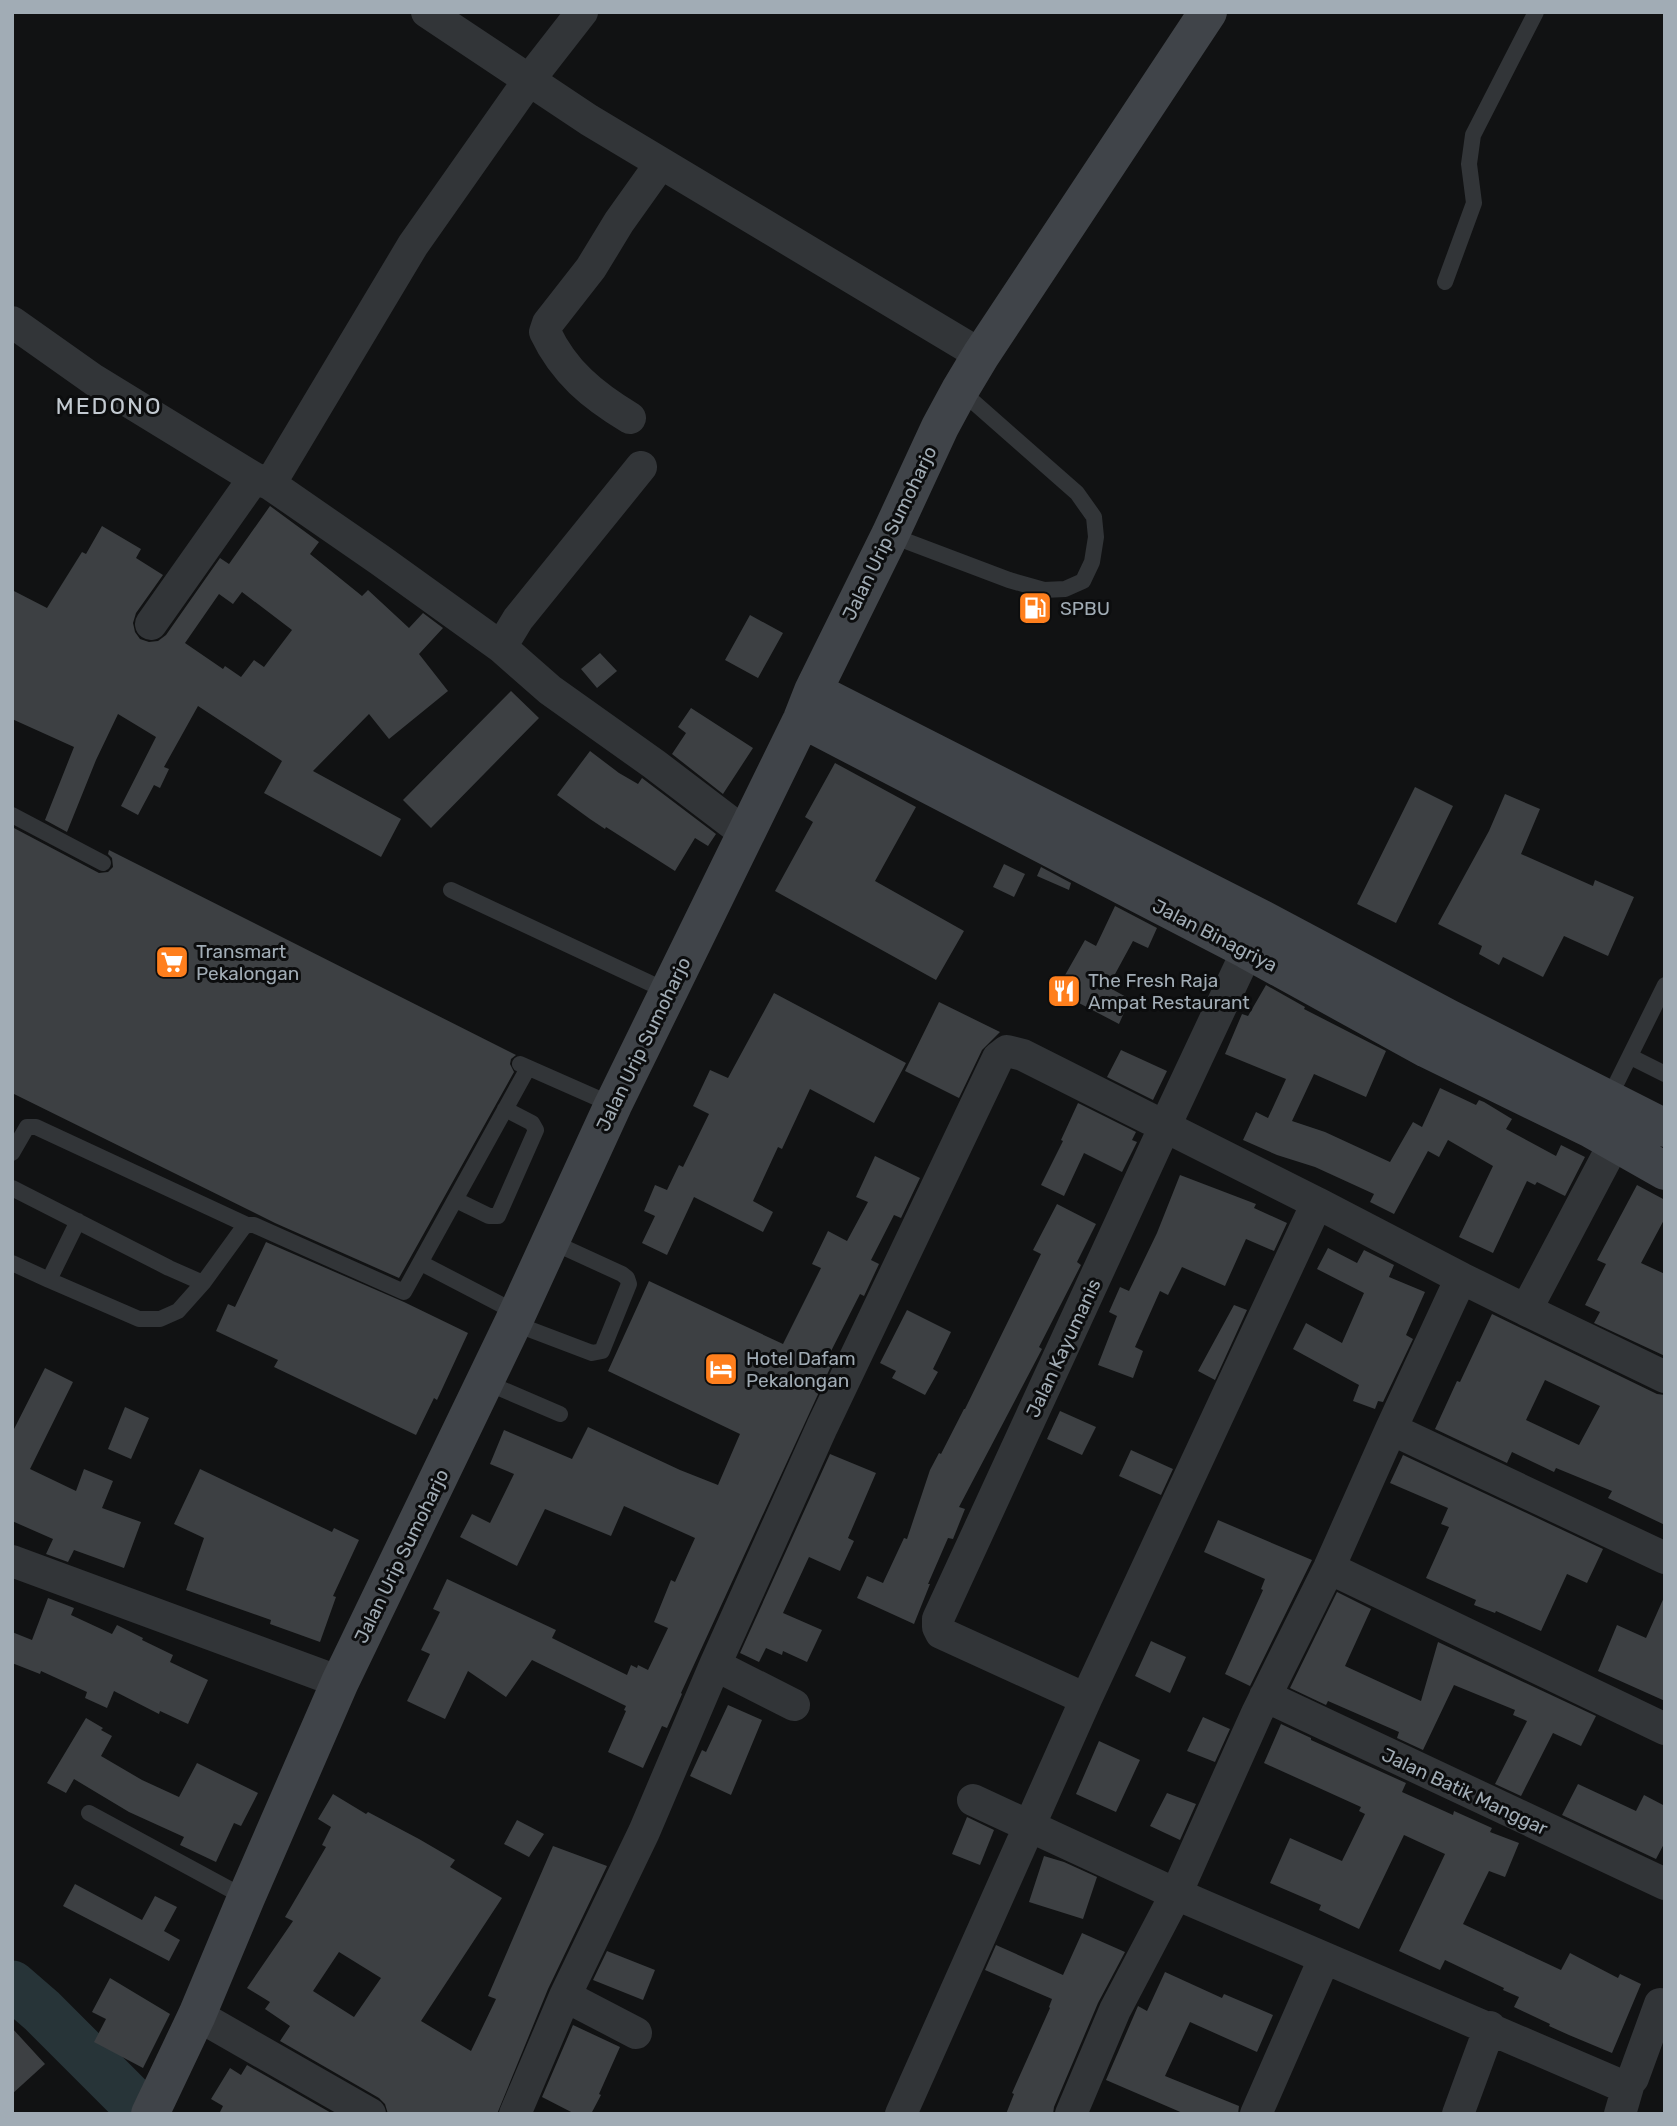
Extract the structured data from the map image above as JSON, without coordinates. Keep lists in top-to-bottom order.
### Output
{
  "streets": {
    "main road": ["Jalan Urip Sumoharjo", "Jalan Binagriya"],
    "street": ["Jalan Kayumanis", "Jalan Batik Manggar"]
  },
  "crossings": [
    ["Jalan Urip Sumoharjo", "Jalan Binagriya"],
    ["Jalan Binagriya", "Jalan Kayumanis"]
  ],
  "districts": ["MEDONO"],
  "places": {
    "fuel station": ["SPBU"],
    "supermarket": ["Transmart Pekalongan"],
    "restaurant": ["The Fresh Raja Ampat Restaurant"],
    "hotel": ["Hotel Dafam Pekalongan"]
  }
}
